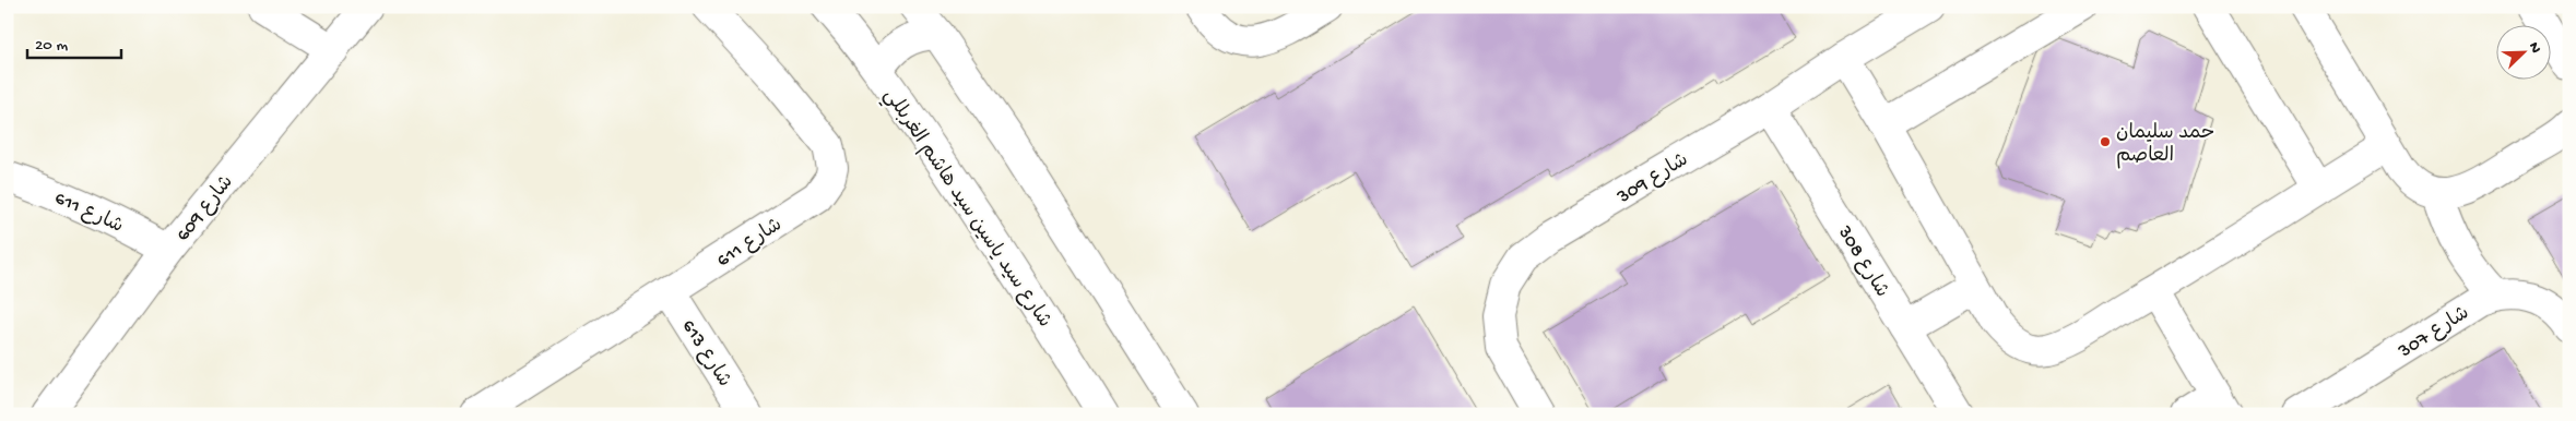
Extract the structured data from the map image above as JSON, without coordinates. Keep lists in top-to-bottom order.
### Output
{
  "streets": {
    "street": [
      "شارع 309",
      "شارع 609",
      "شارع سيد ياسين سيد هاشم الغربللي",
      "شارع 611",
      "شارع 308",
      "شارع 307",
      "شارع 613"
    ]
  },
  "crossings": [
    ["شارع 309", "شارع 308"],
    ["شارع 609", "شارع 611"],
    ["شارع 611", "شارع 613"]
  ],
  "places": ["حمد سليمان العاصم"],
  "scale_bar": "20 m",
  "north": "top right"
}
